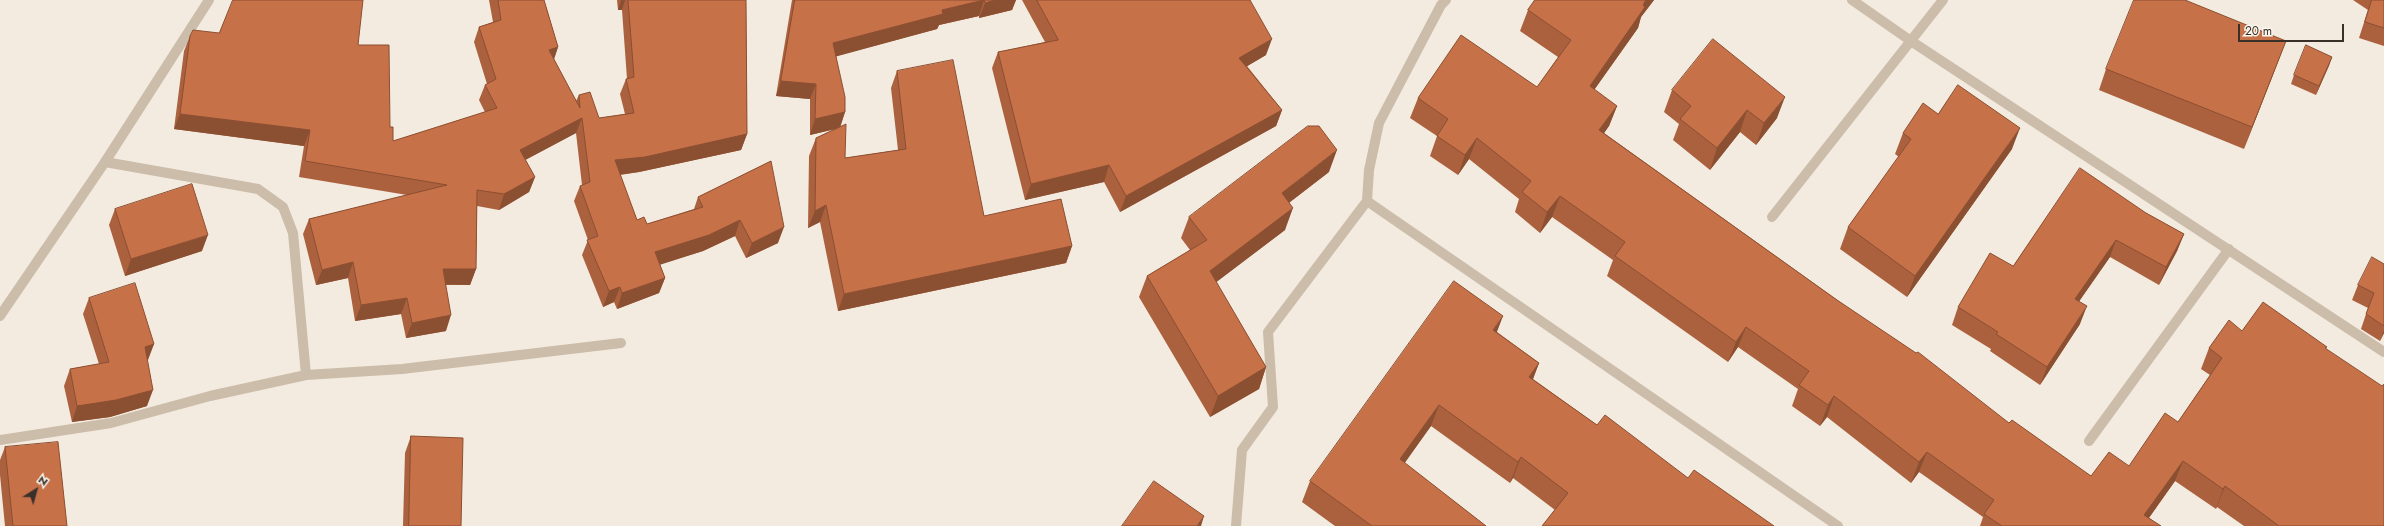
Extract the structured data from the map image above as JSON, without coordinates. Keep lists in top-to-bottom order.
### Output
{
  "scale_bar": "20 m",
  "north": "top right"
}
